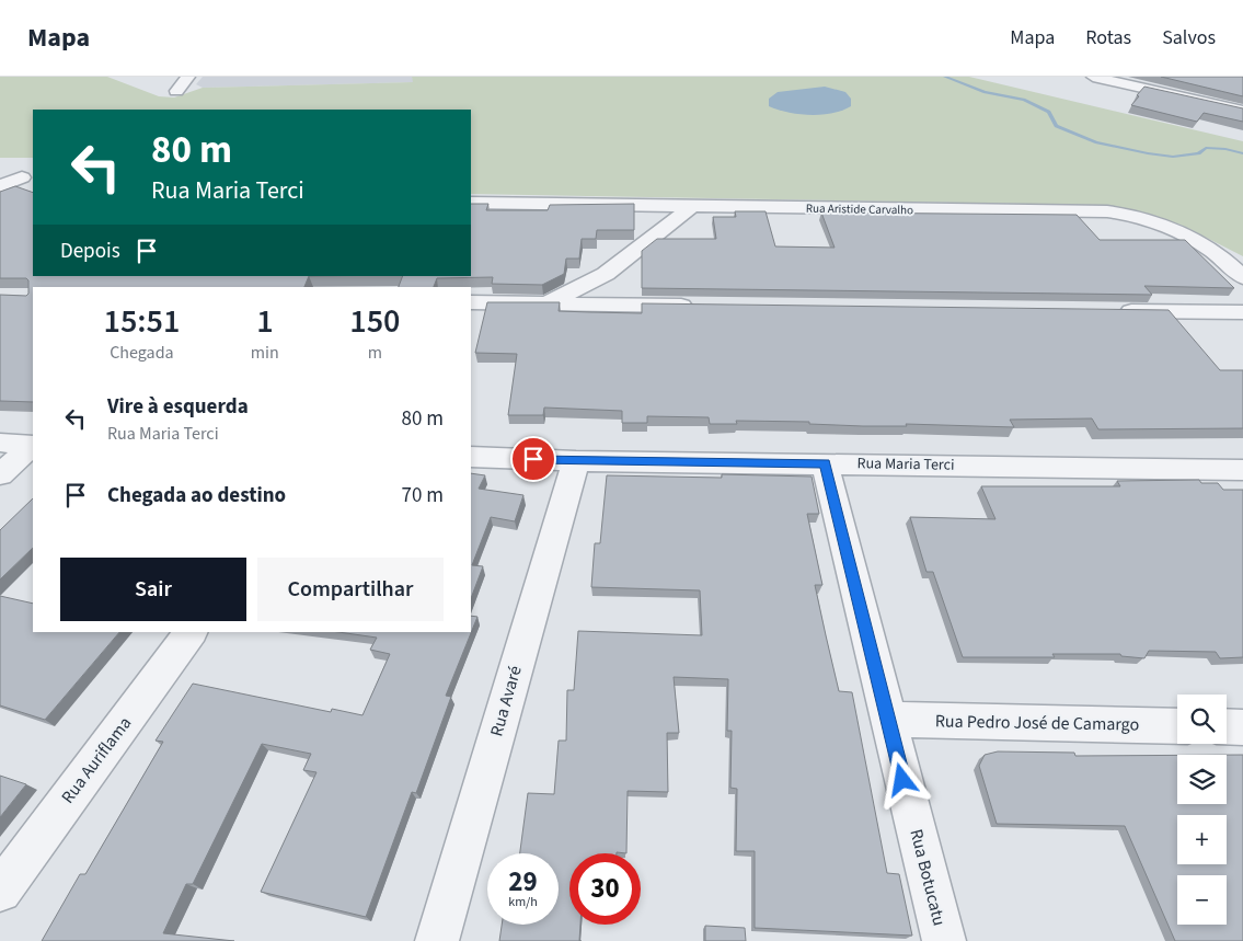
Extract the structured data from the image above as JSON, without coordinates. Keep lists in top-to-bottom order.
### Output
{
  "streets": {
    "street": [
      "Rua Aristide Carvalho",
      "Rua Maria Terci",
      "Rua Avaré",
      "Rua Pedro José de Camargo",
      "Rua Auriflama",
      "Rua Botucatu"
    ]
  },
  "crossings": [
    ["Rua Maria Terci", "Rua Avaré"],
    ["Rua Maria Terci", "Rua Botucatu"],
    ["Rua Pedro José de Camargo", "Rua Botucatu"]
  ],
  "page": {
    "header": "Mapa",
    "nav": ["Mapa", "Rotas", "Salvos"],
    "turn": ["80 m", "Rua Maria Terci"],
    "then": "Depois",
    "eta": [
      "15:51",
      "Chegada",
      "1",
      "min",
      "150",
      "m"
    ],
    "list": [
      {
        "name": "Vire à esquerda",
        "note": "Rua Maria Terci",
        "value": "80 m"
      },
      {
        "name": "Chegada ao destino",
        "value": "70 m"
      }
    ],
    "buttons": ["Sair", "Compartilhar"],
    "map_buttons": ["+", "−"],
    "speed": "29 km/h",
    "limit": "30"
  }
}
